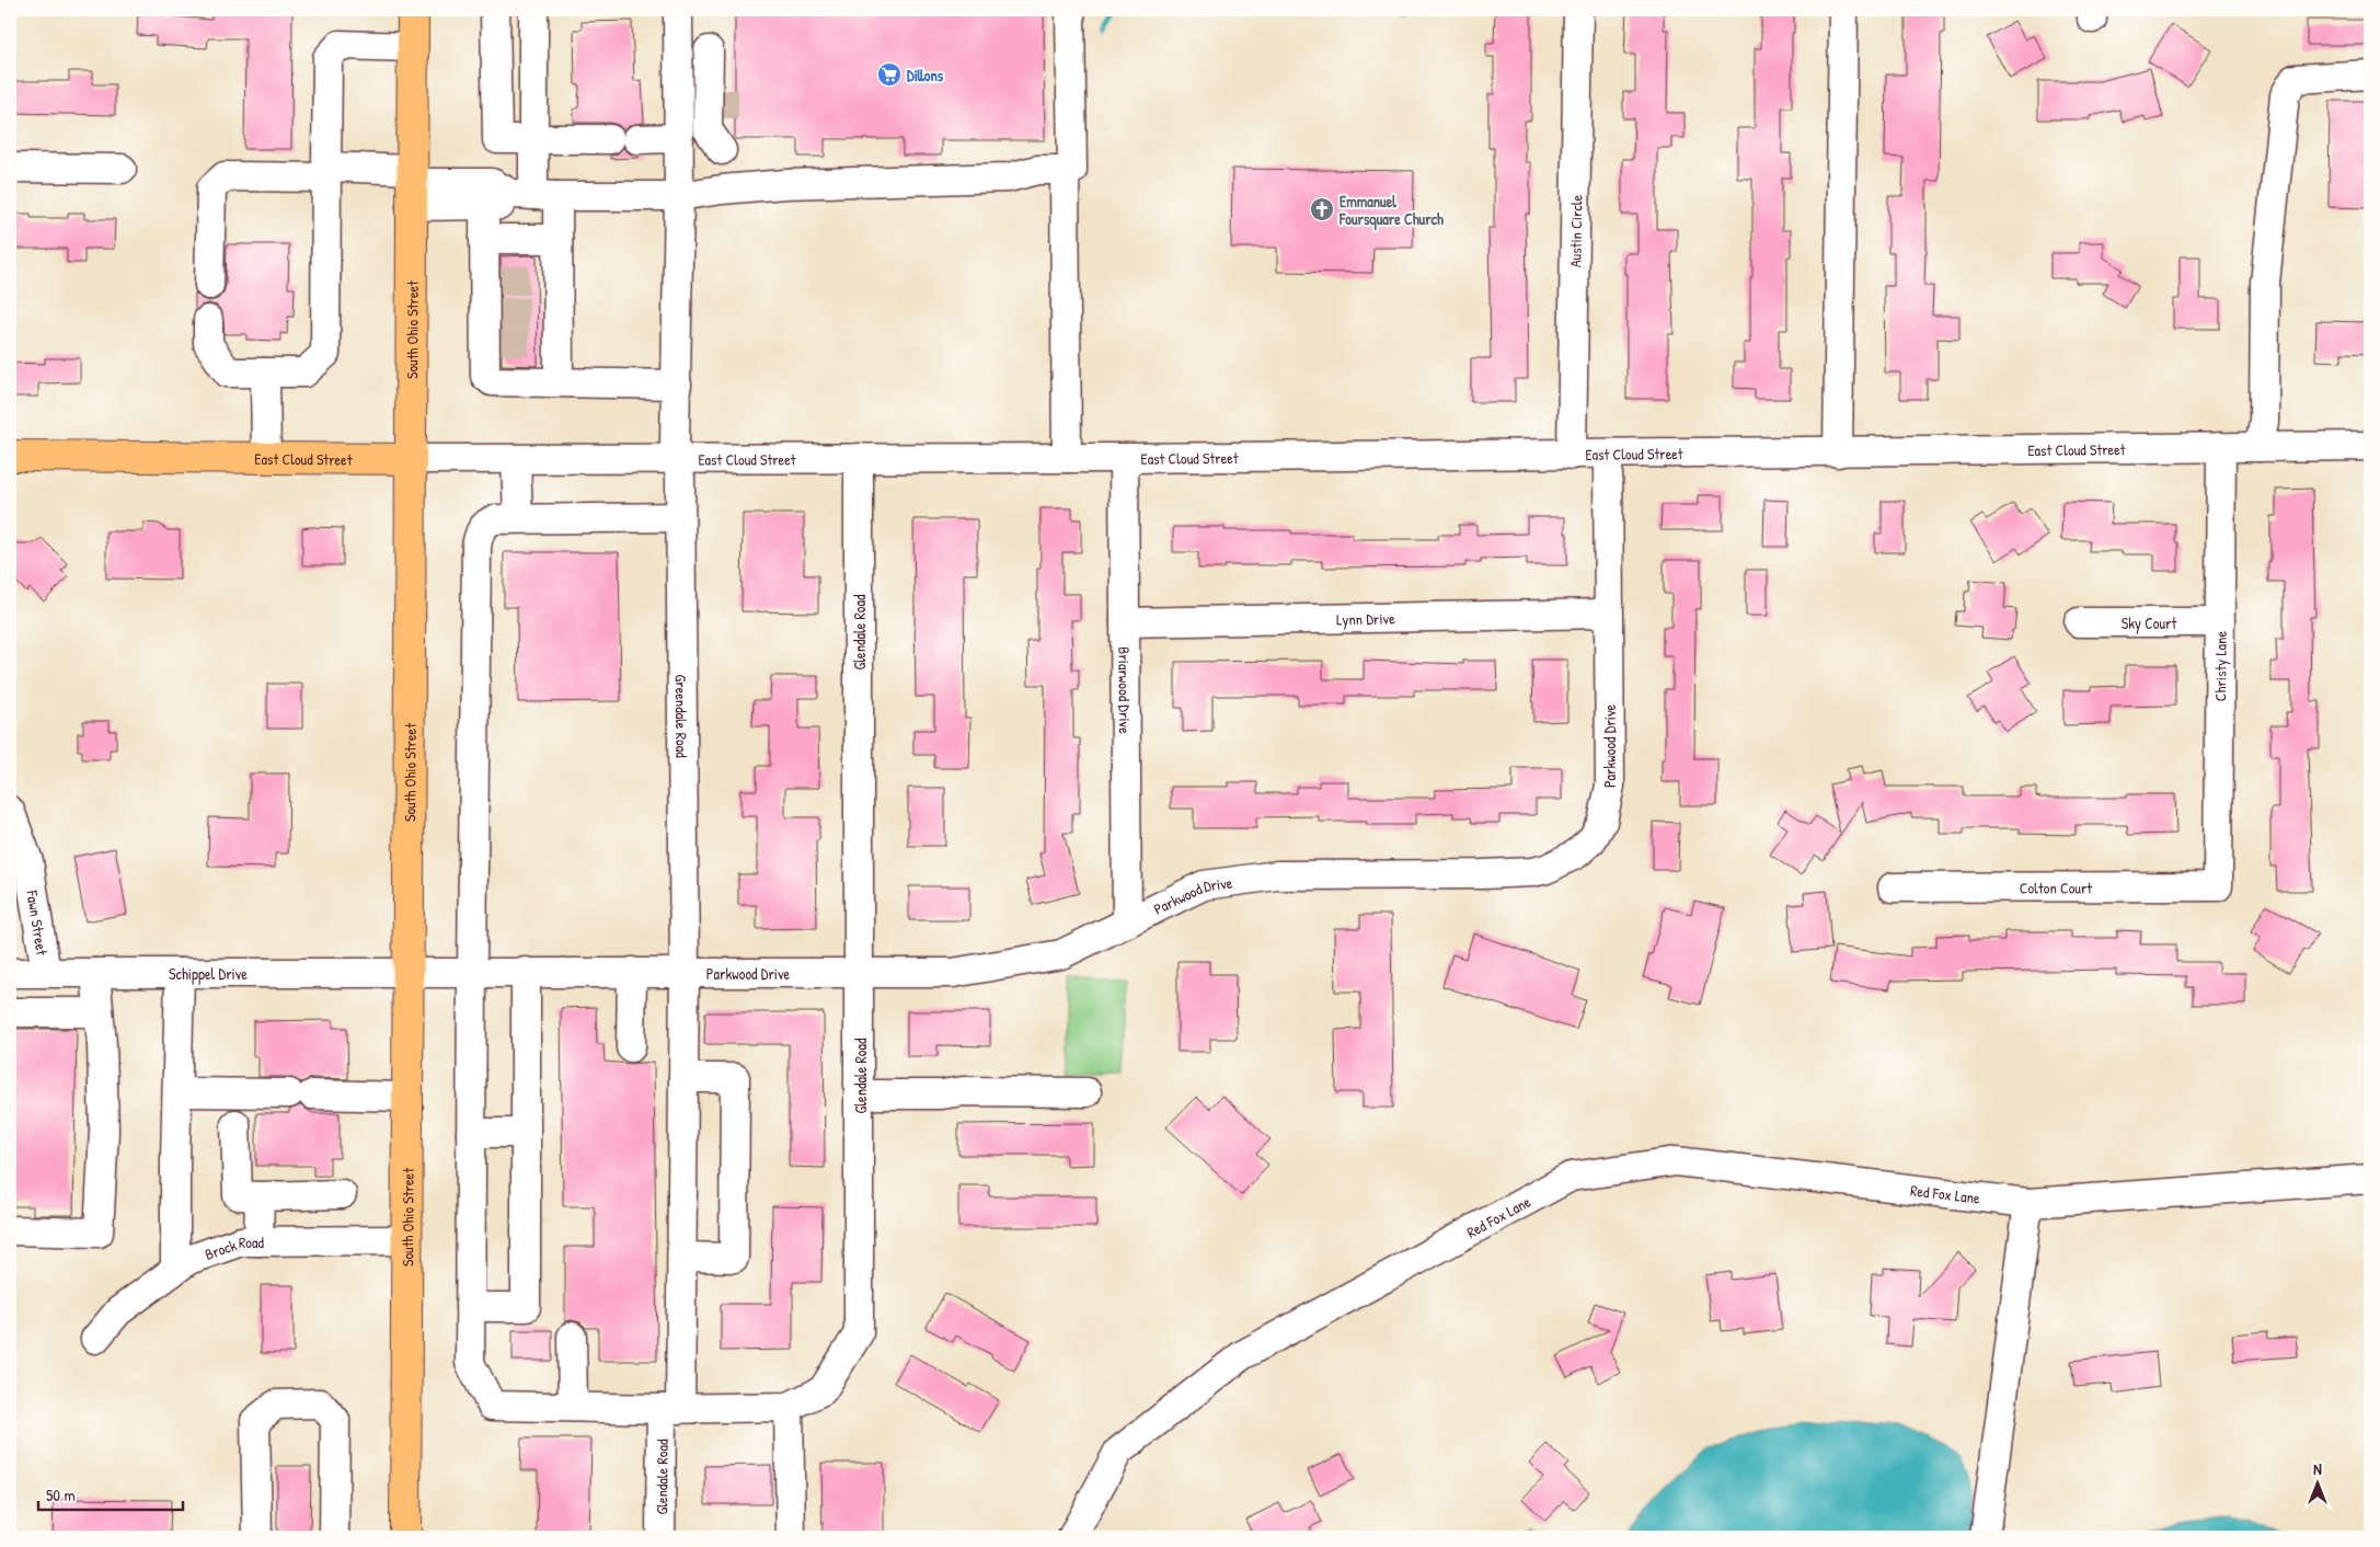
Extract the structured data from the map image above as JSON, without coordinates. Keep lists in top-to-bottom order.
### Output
{
  "streets": {
    "main road": ["South Ohio Street", "East Cloud Street"],
    "street": [
      "Austin Circle",
      "Lynn Drive",
      "Sky Court",
      "Glendale Road",
      "Christy Lane",
      "Briarwood Drive",
      "Greendale Road",
      "Parkwood Drive",
      "Colton Court",
      "Fawn Street",
      "Schippel Drive",
      "Red Fox Lane",
      "Brock Road"
    ]
  },
  "crossings": [
    ["Austin Circle", "East Cloud Street"],
    ["South Ohio Street", "East Cloud Street"],
    ["South Ohio Street", "Parkwood Drive"],
    ["South Ohio Street", "Schippel Drive"],
    ["South Ohio Street", "Brock Road"],
    ["East Cloud Street", "Glendale Road"],
    ["East Cloud Street", "Christy Lane"],
    ["East Cloud Street", "Briarwood Drive"],
    ["East Cloud Street", "Greendale Road"],
    ["East Cloud Street", "Parkwood Drive"],
    ["Lynn Drive", "Briarwood Drive"],
    ["Lynn Drive", "Parkwood Drive"],
    ["Sky Court", "Christy Lane"],
    ["Glendale Road", "Greendale Road"],
    ["Glendale Road", "Parkwood Drive"],
    ["Christy Lane", "Colton Court"],
    ["Briarwood Drive", "Parkwood Drive"],
    ["Greendale Road", "Parkwood Drive"],
    ["Parkwood Drive", "Schippel Drive"],
    ["Fawn Street", "Schippel Drive"]
  ],
  "places": {
    "supermarket": ["Dillons"],
    "church": ["Emmanuel Foursquare Church"]
  },
  "scale_bar": "50 m",
  "north": "top"
}
